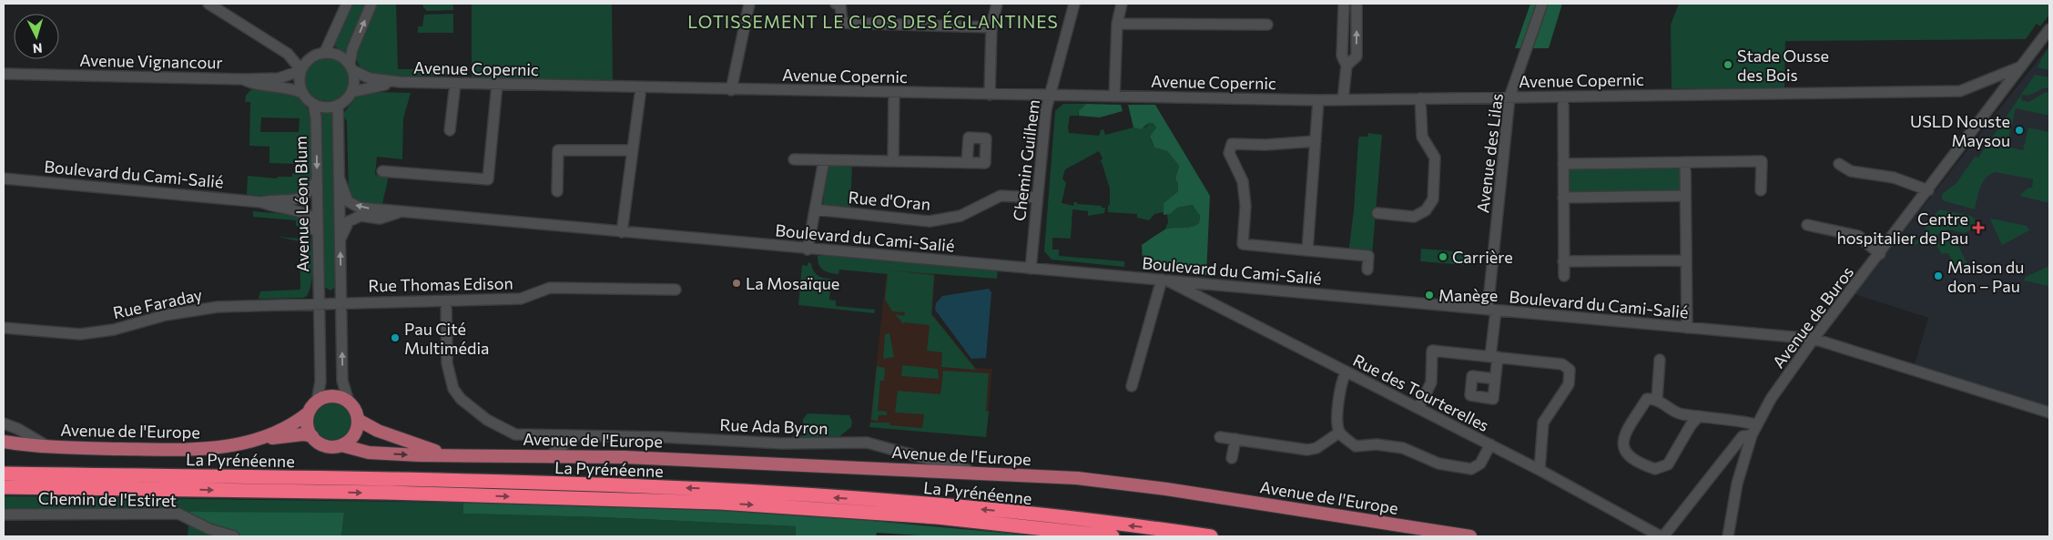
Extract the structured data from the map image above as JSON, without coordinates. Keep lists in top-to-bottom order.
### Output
{
  "streets": {
    "highway": ["La Pyrénéenne"],
    "main road": ["Avenue de l'Europe"],
    "street": [
      "Avenue Vignancour",
      "Avenue Copernic",
      "Avenue des Lilas",
      "Chemin Guilhem",
      "Boulevard du Cami-Salié",
      "Rue d'Oran",
      "Avenue Léon Blum",
      "Rue Thomas Edison",
      "Rue Faraday",
      "Avenue de Buros",
      "Rue des Tourterelles",
      "Rue Ada Byron",
      "Chemin de l'Estiret"
    ]
  },
  "crossings": [
    ["Avenue Vignancour", "Avenue Copernic"],
    ["Avenue Vignancour", "Avenue Léon Blum"],
    ["Avenue Copernic", "Avenue des Lilas"],
    ["Avenue Copernic", "Chemin Guilhem"],
    ["Avenue Copernic", "Avenue Léon Blum"],
    ["Avenue Copernic", "Avenue de Buros"],
    ["Avenue des Lilas", "Boulevard du Cami-Salié"],
    ["Chemin Guilhem", "Boulevard du Cami-Salié"],
    ["Chemin Guilhem", "Rue d'Oran"],
    ["Boulevard du Cami-Salié", "Avenue Léon Blum"],
    ["Boulevard du Cami-Salié", "Avenue de Buros"],
    ["Boulevard du Cami-Salié", "Rue des Tourterelles"],
    ["Avenue Léon Blum", "Rue Faraday"],
    ["Avenue Léon Blum", "Avenue de l'Europe"],
    ["Rue Thomas Edison", "Rue Ada Byron"],
    ["Avenue de Buros", "Rue des Tourterelles"],
    ["Rue Ada Byron", "Avenue de l'Europe"]
  ],
  "districts": ["LOTISSEMENT LE CLOS DES ÉGLANTINES"],
  "places": {
    "other": [
      "Stade Ousse des Bois",
      "USLD Nouste Maysou",
      "Carrière",
      "Maison du don – Pau",
      "La Mosaïque",
      "Manège",
      "Pau Cité Multimédia"
    ],
    "health": ["Centre hospitalier de Pau"]
  },
  "north": "bottom"
}
